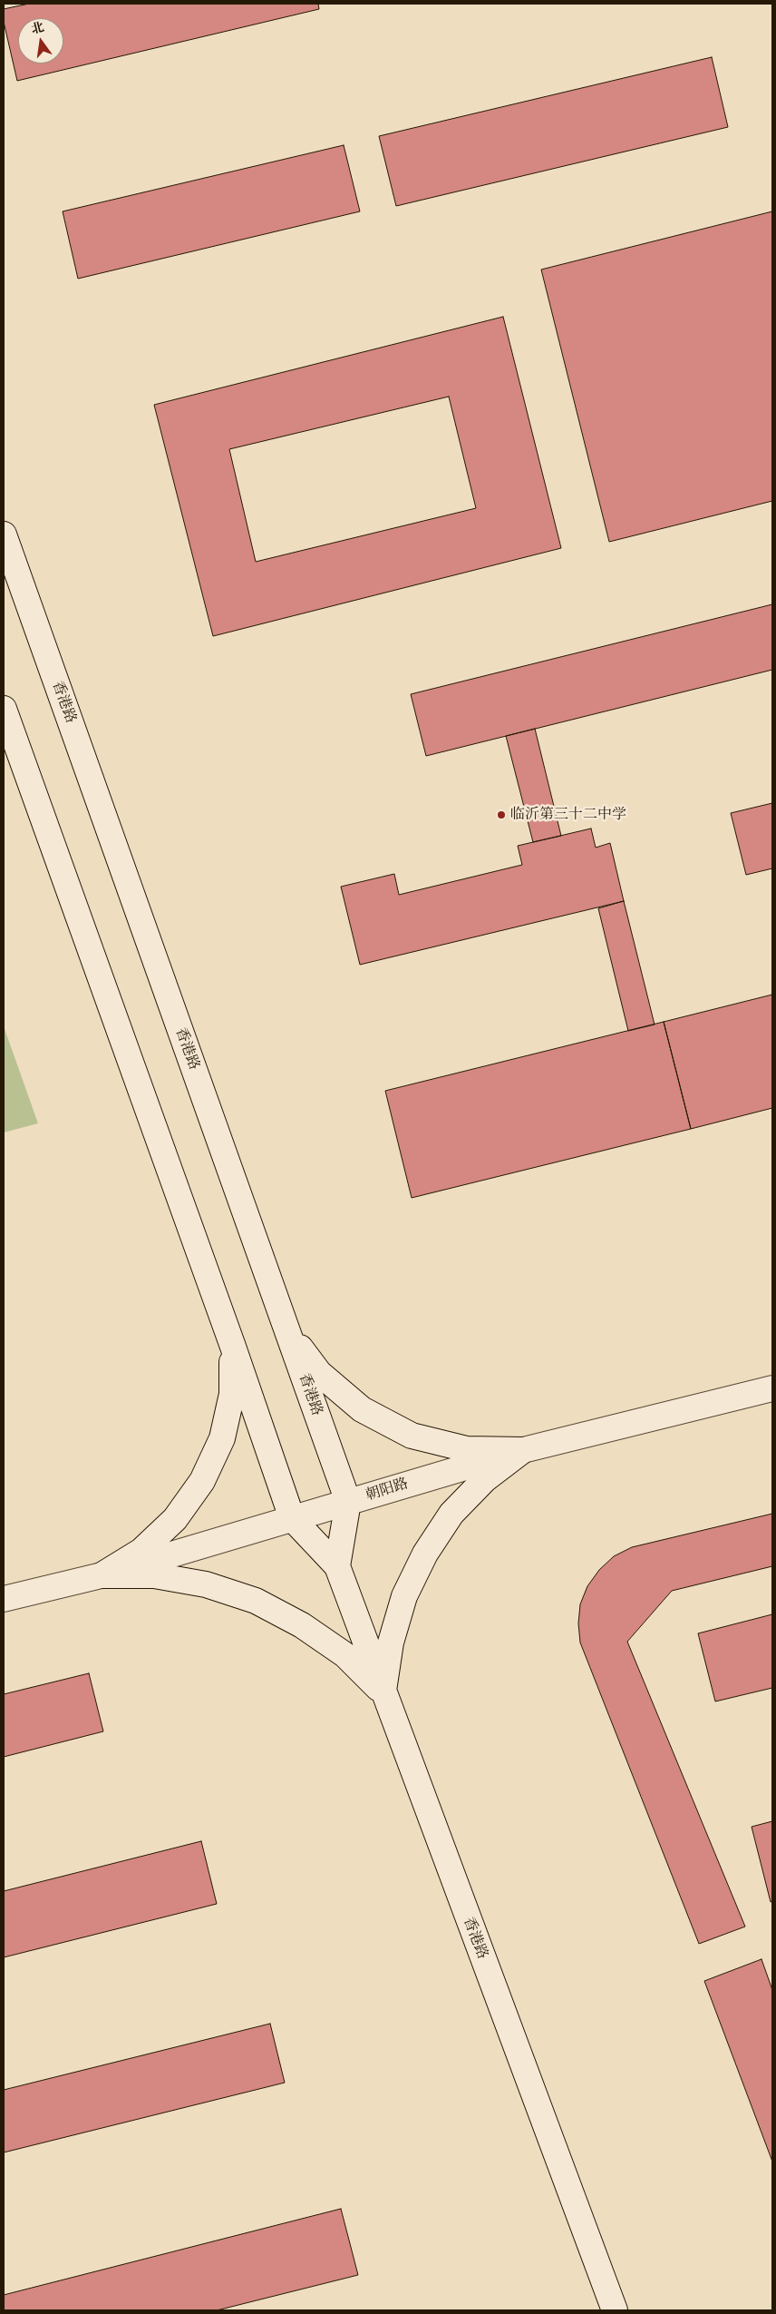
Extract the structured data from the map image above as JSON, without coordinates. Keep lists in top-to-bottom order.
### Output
{
  "streets": {
    "main road": ["香港路", "朝阳路"]
  },
  "crossings": [
    ["香港路", "朝阳路"]
  ],
  "places": ["临沂第三十二中学"],
  "north": "top"
}
